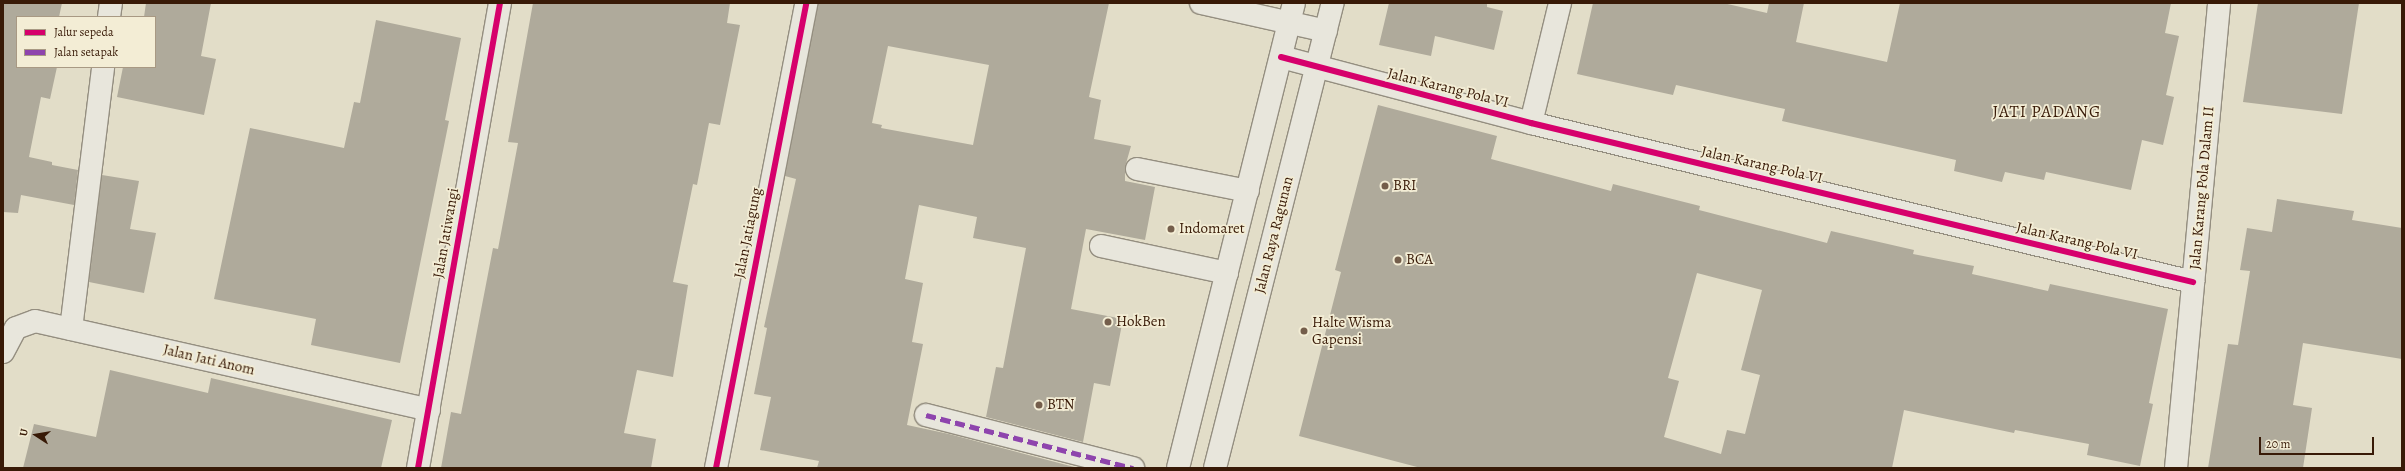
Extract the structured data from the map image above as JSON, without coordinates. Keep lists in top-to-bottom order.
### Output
{
  "streets": {
    "street": [
      "Jalan Karang Pola VI",
      "Jalan Karang Pola Dalam II",
      "Jalan Jatiwangi",
      "Jalan Jatiagung",
      "Jalan Raya Ragunan",
      "Jalan Jati Anom"
    ]
  },
  "crossings": [
    ["Jalan Karang Pola VI", "Jalan Karang Pola Dalam II"],
    ["Jalan Karang Pola VI", "Jalan Raya Ragunan"],
    ["Jalan Jatiwangi", "Jalan Jati Anom"]
  ],
  "districts": ["JATI PADANG"],
  "places": [
    "BRI",
    "Indomaret",
    "BCA",
    "HokBen",
    "Halte Wisma Gapensi",
    "BTN"
  ],
  "legend": ["Jalur sepeda", "Jalan setapak"],
  "scale_bar": "20 m",
  "north": "left"
}
